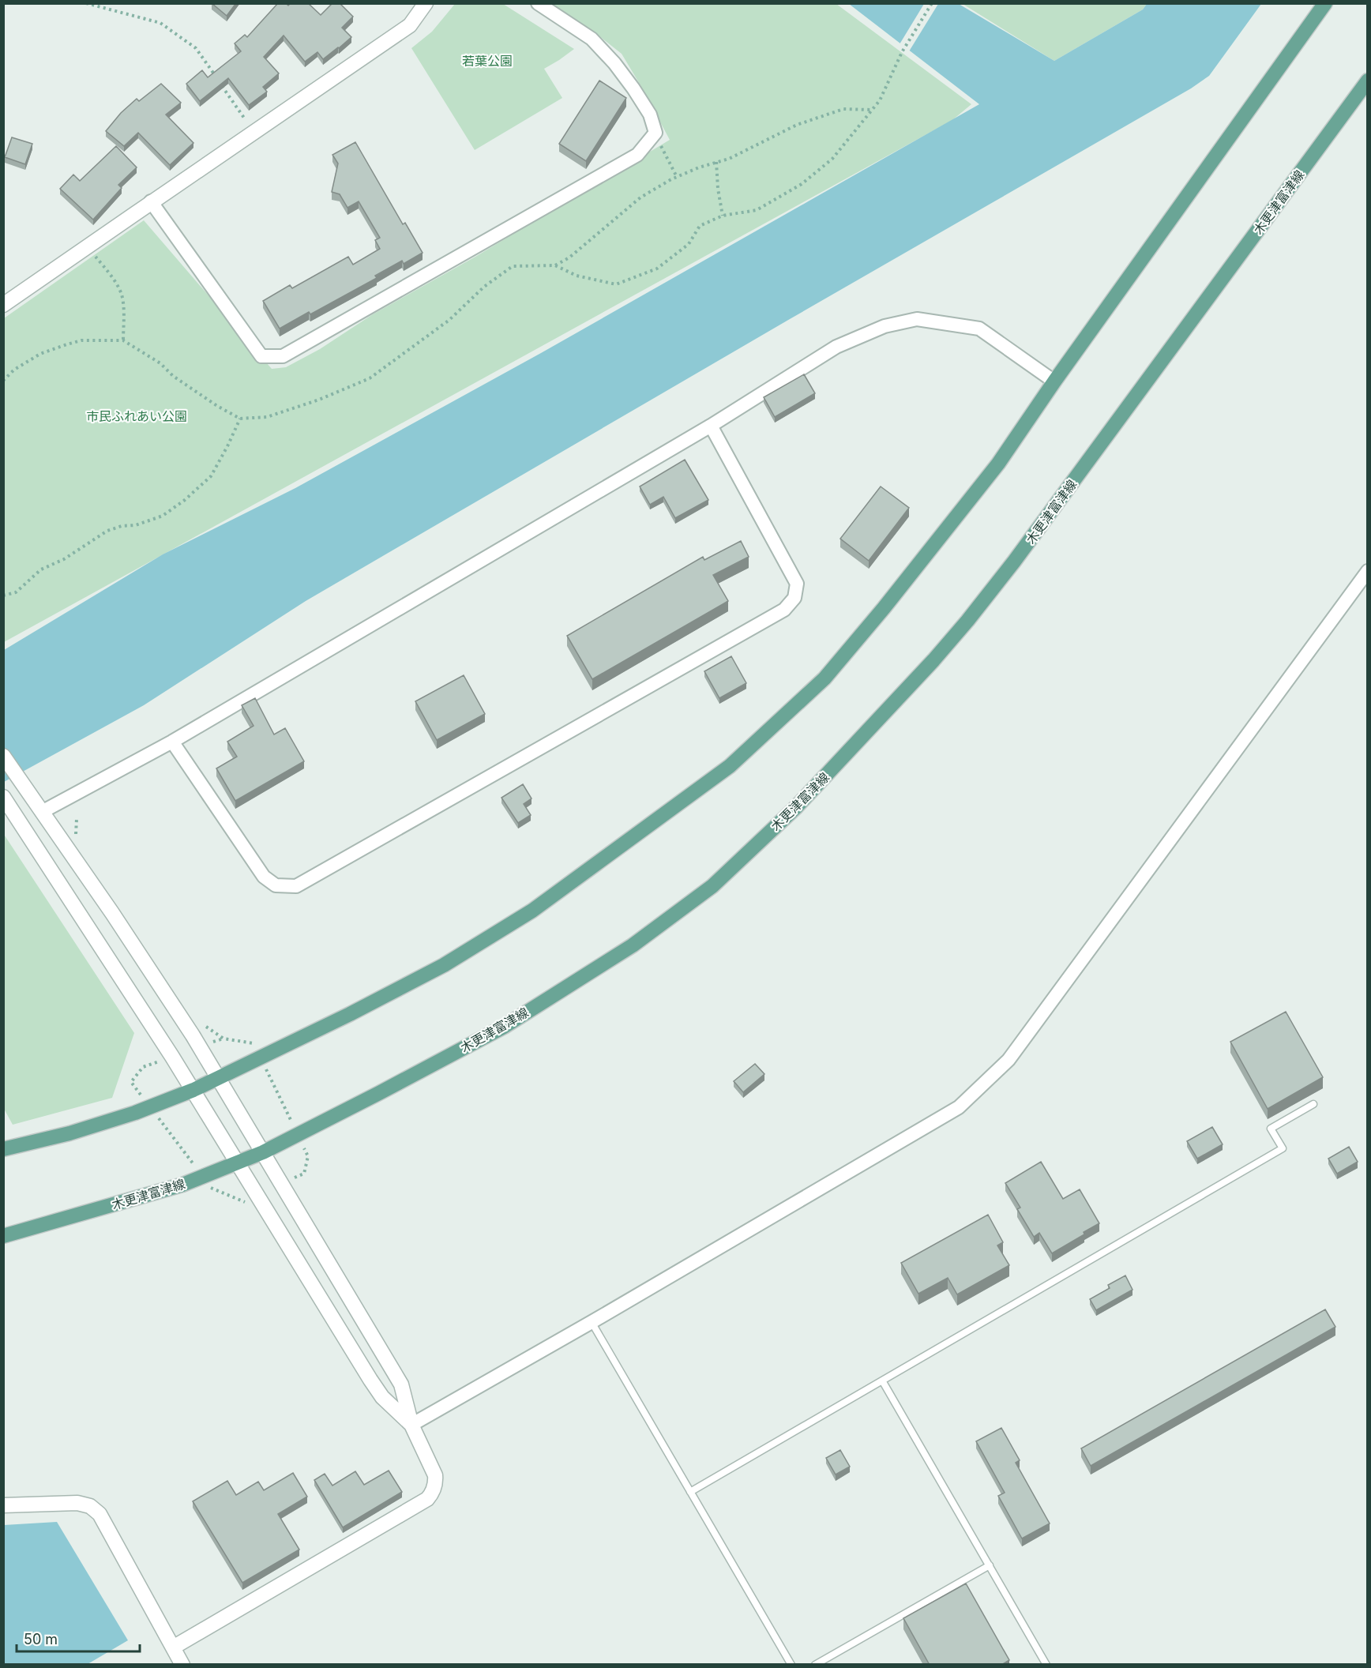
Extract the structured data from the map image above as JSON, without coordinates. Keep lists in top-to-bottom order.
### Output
{
  "streets": {
    "main road": ["木更津富津線"]
  },
  "parks": ["若葉公園", "市民ふれあい公園"],
  "scale_bar": "50 m"
}
